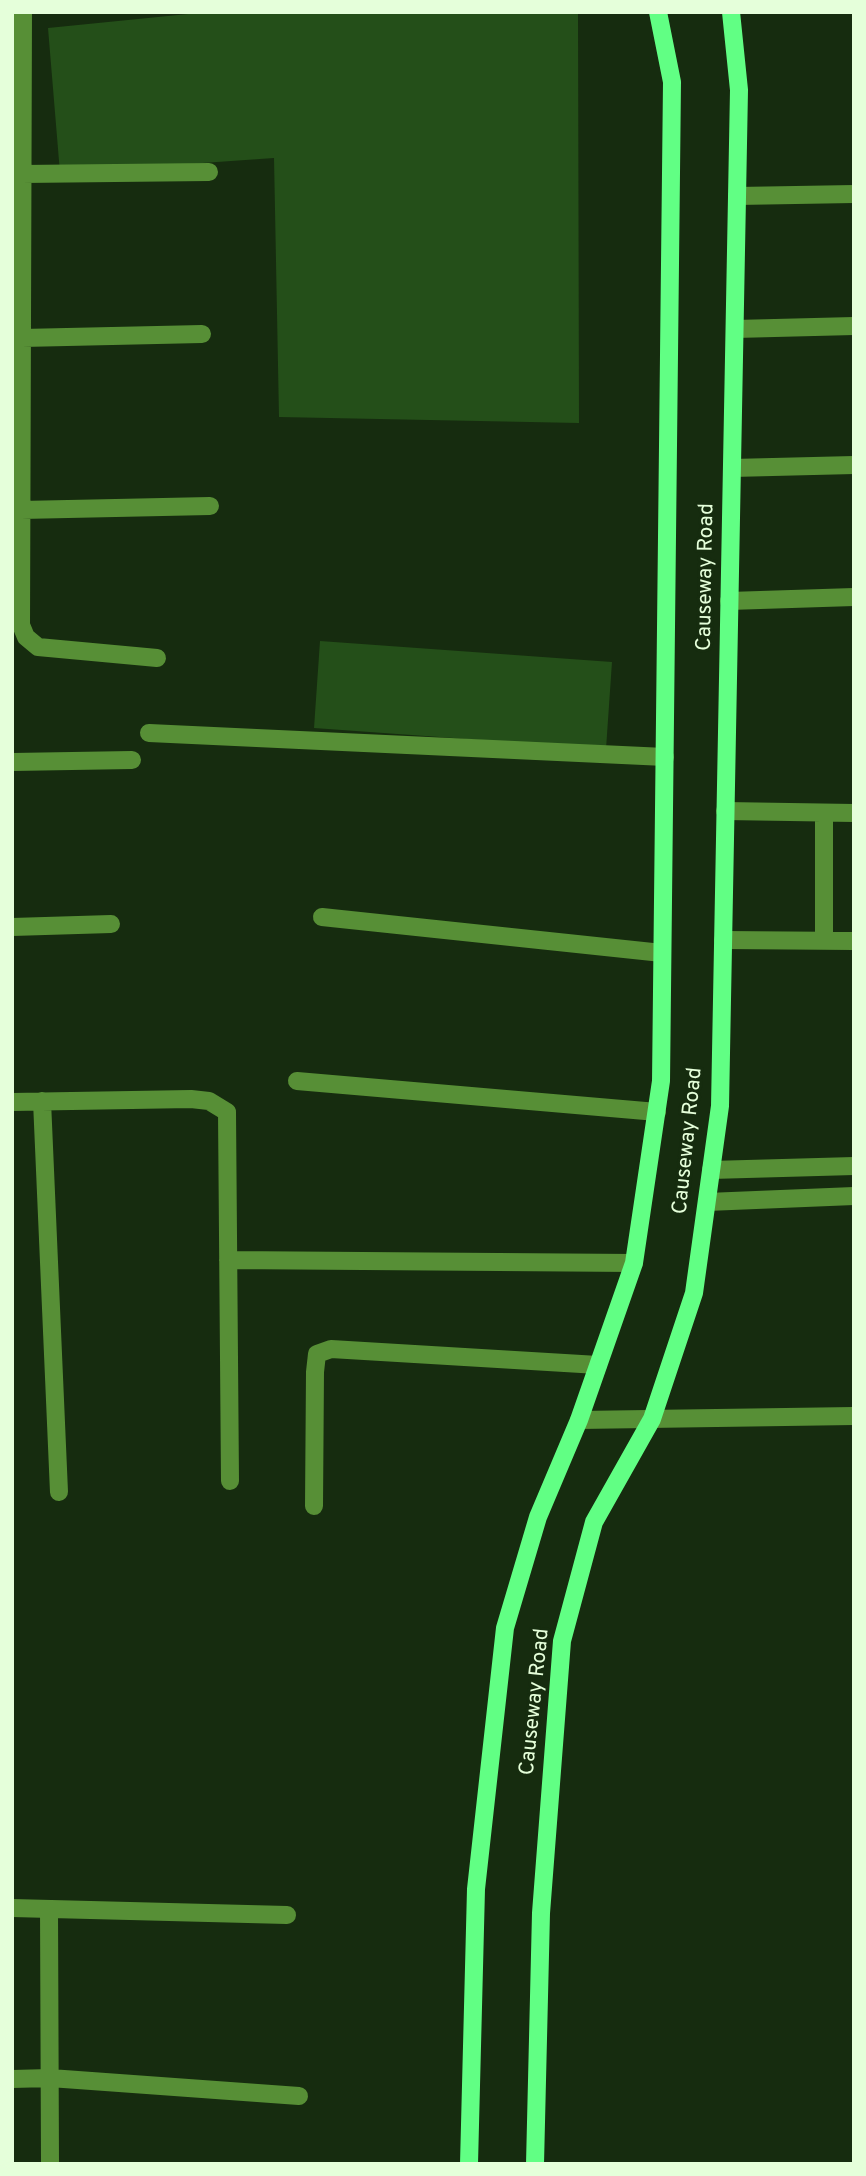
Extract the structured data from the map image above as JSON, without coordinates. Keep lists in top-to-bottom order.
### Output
{
  "streets": {
    "main road": ["Causeway Road"]
  }
}
